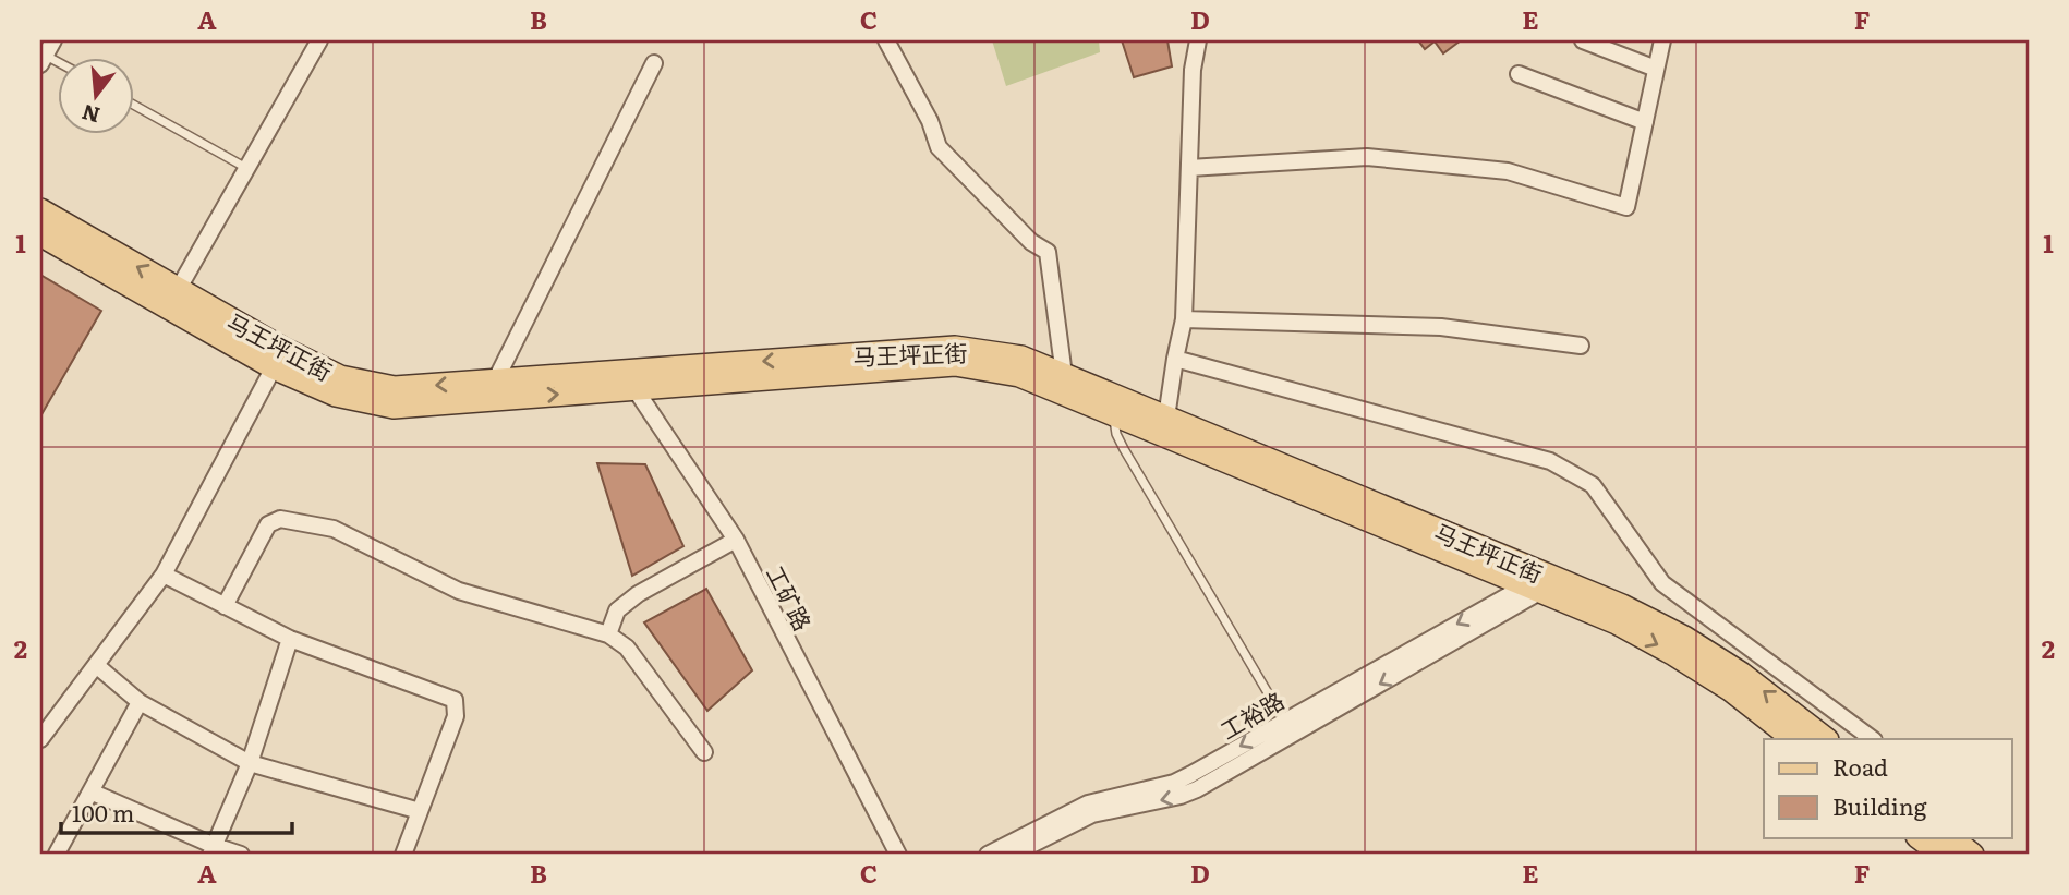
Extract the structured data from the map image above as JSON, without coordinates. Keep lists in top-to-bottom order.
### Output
{
  "streets": {
    "main road": ["马王坪正街"],
    "street": ["工矿路", "工裕路"]
  },
  "crossings": [
    ["马王坪正街", "工矿路"],
    ["马王坪正街", "工裕路"]
  ],
  "one_way": ["工裕路"],
  "legend": ["Road", "Building"],
  "scale_bar": "100 m",
  "north": "bottom",
  "grid": {
    "columns": [
      "A",
      "B",
      "C",
      "D",
      "E",
      "F"
    ],
    "rows": ["1", "2"]
  }
}
